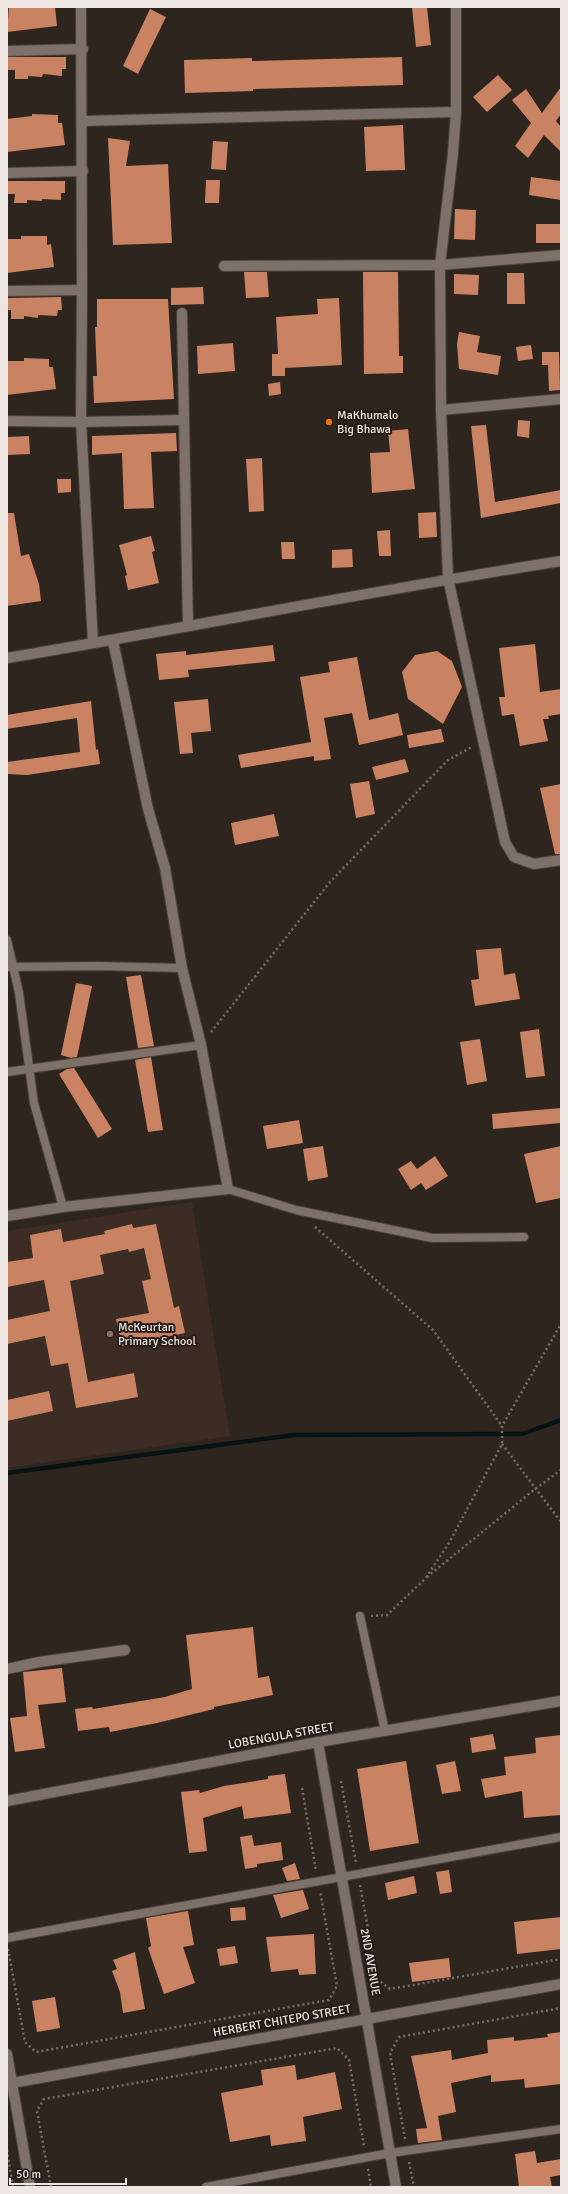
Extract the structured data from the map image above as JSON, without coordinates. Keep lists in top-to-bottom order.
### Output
{
  "streets": {
    "street": ["LOBENGULA STREET", "2ND AVENUE", "HERBERT CHITEPO STREET"]
  },
  "crossings": [
    ["LOBENGULA STREET", "2ND AVENUE"],
    ["2ND AVENUE", "HERBERT CHITEPO STREET"]
  ],
  "places": ["MaKhumalo Big Bhawa", "McKeurtan Primary School"],
  "scale_bar": "50 m"
}
